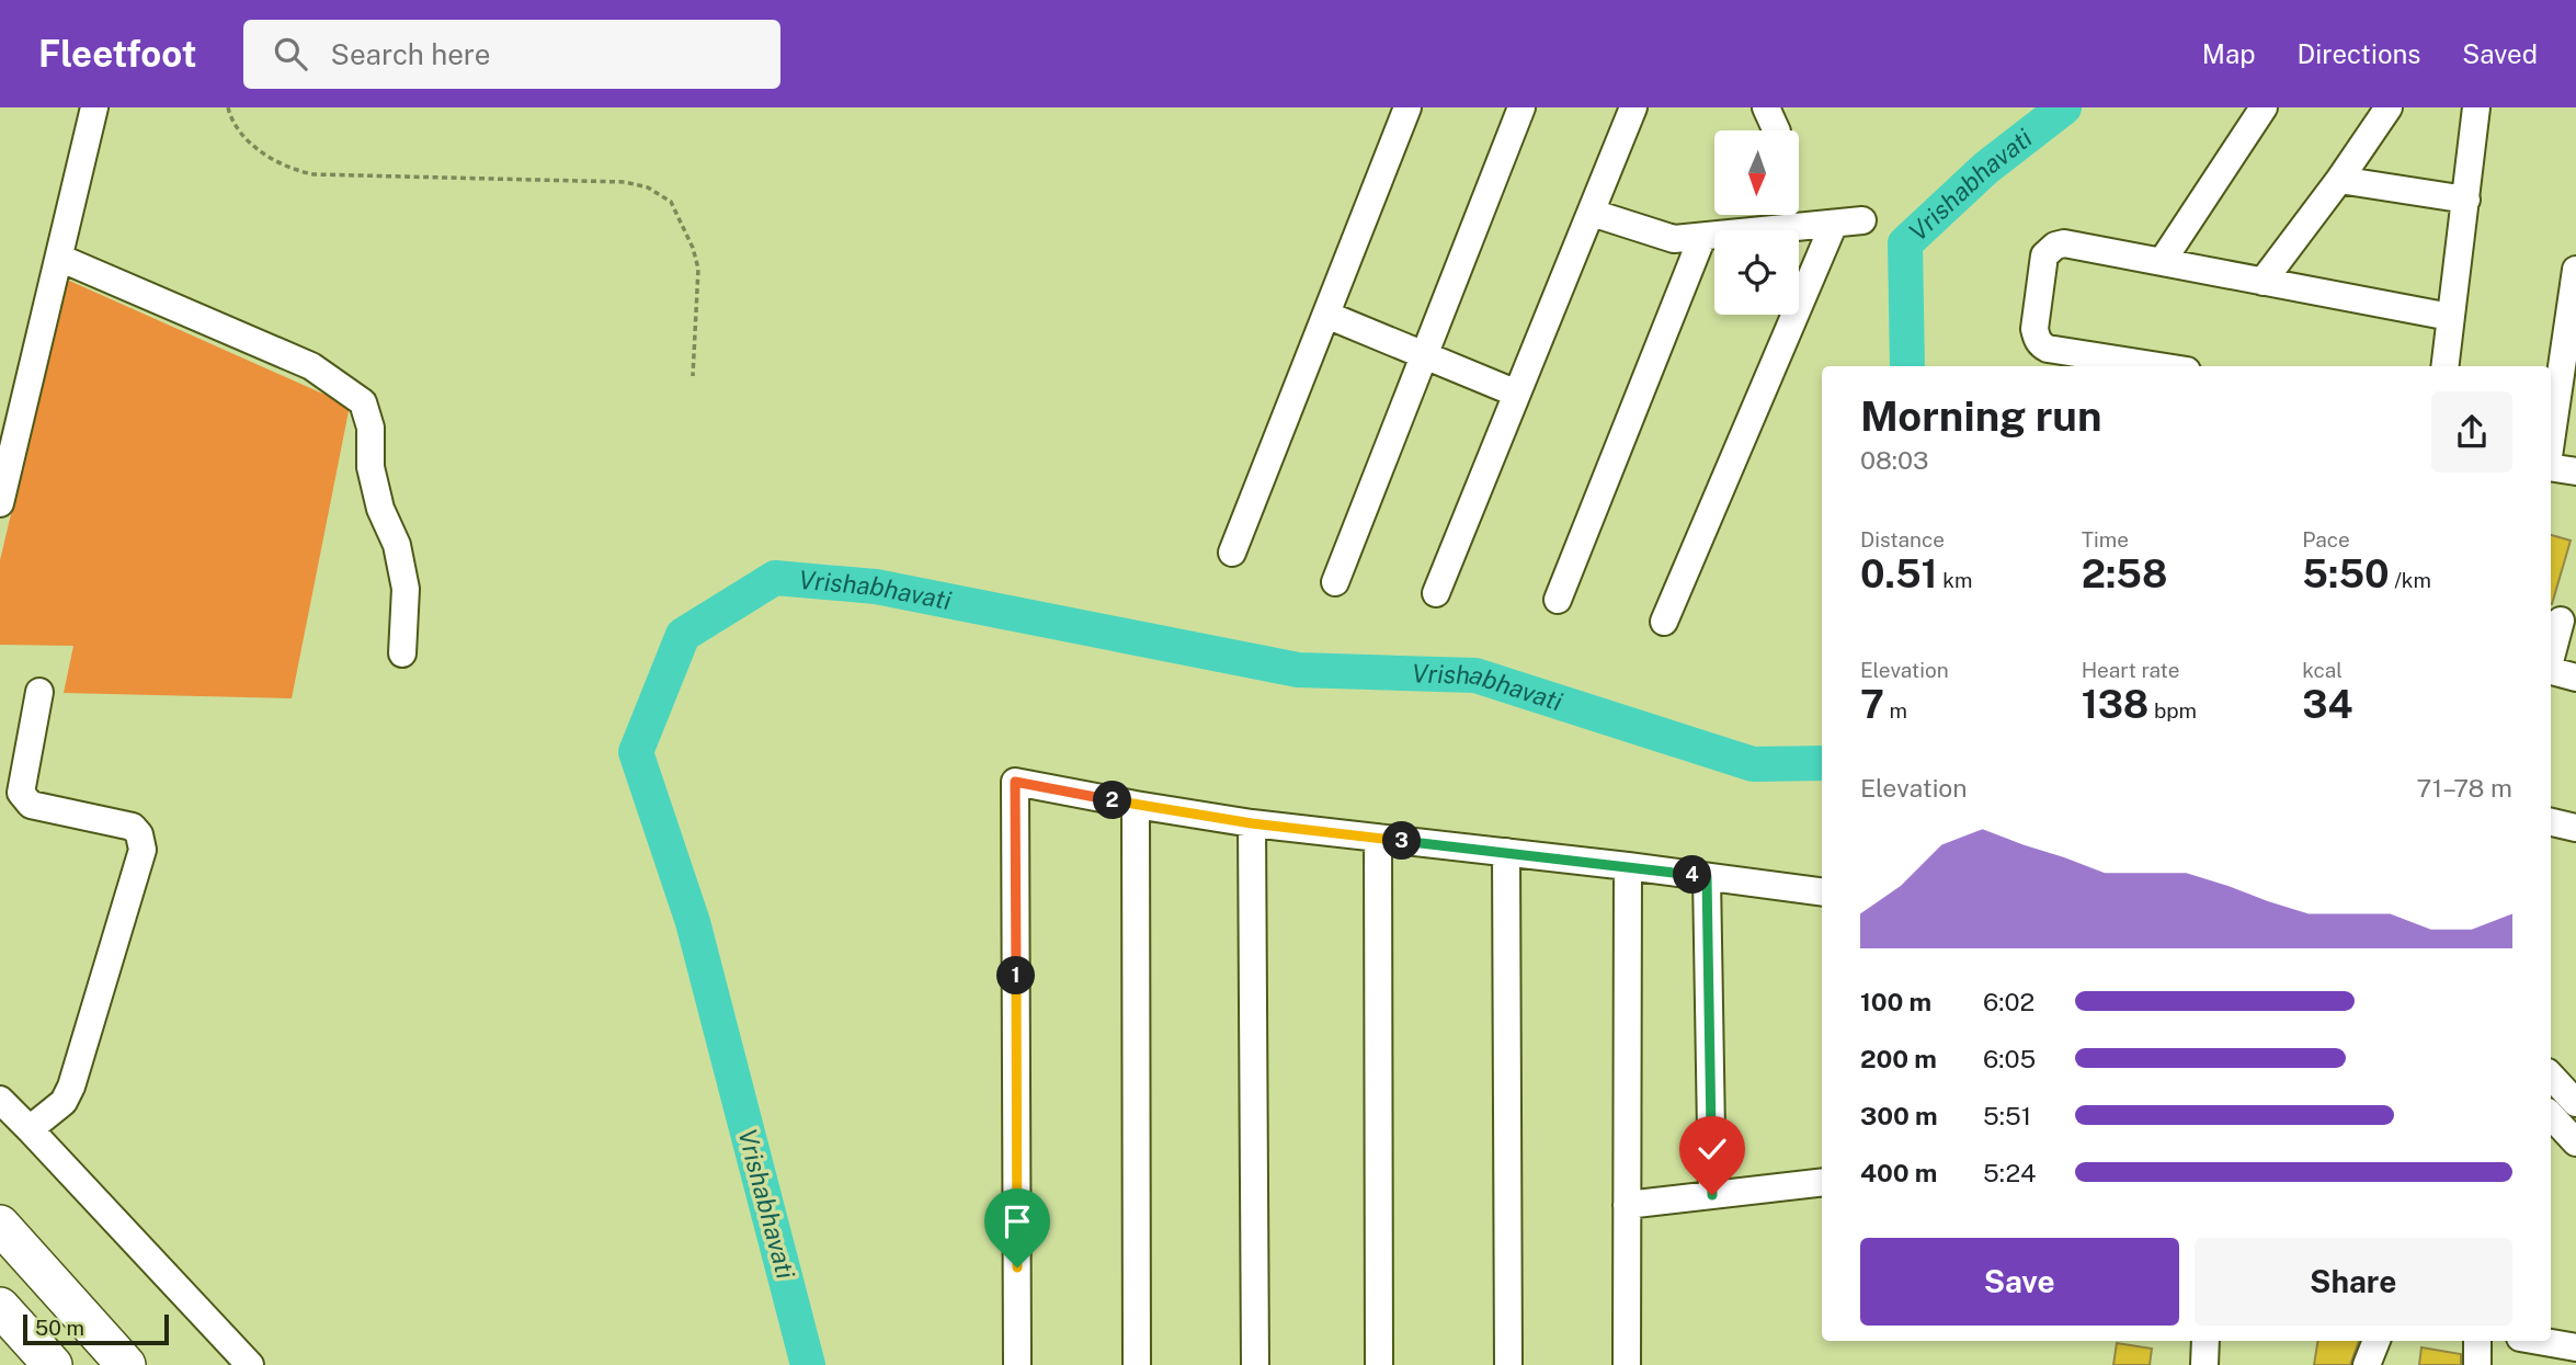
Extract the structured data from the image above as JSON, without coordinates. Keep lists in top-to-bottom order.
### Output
{
  "water": ["Vrishabhavati"],
  "scale_bar": "50 m",
  "north": "bottom",
  "page": {
    "header": "Fleetfoot",
    "search": "Search here",
    "nav": ["Map", "Directions", "Saved"],
    "heading": ["Morning run", "08:03"],
    "stats": [
      ["Distance", "0.51 km"],
      ["Time", "2:58"],
      ["Pace", "5:50 /km"],
      ["Elevation", "7 m"],
      ["Heart rate", "138 bpm"],
      ["kcal", "34"]
    ],
    "chart": ["Elevation", "71–78 m"],
    "pins": [
      "2",
      "3",
      "4",
      "1"
    ],
    "list": [
      {
        "name": "100 m",
        "note": "6:02"
      },
      {
        "name": "200 m",
        "note": "6:05"
      },
      {
        "name": "300 m",
        "note": "5:51"
      },
      {
        "name": "400 m",
        "note": "5:24"
      }
    ],
    "buttons": ["Save", "Share"],
    "scale": "50 m"
  }
}
